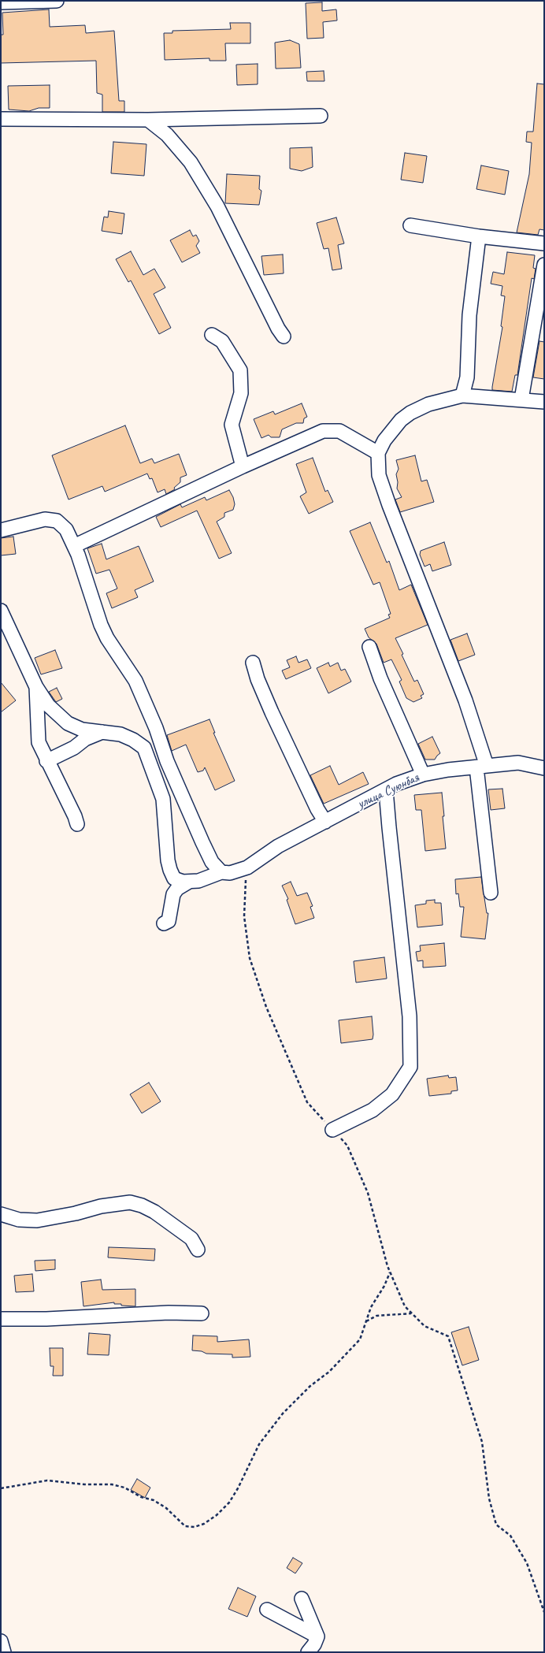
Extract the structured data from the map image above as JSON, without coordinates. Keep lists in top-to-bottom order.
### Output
{
  "streets": {
    "street": ["улица Суюнбая"]
  }
}
